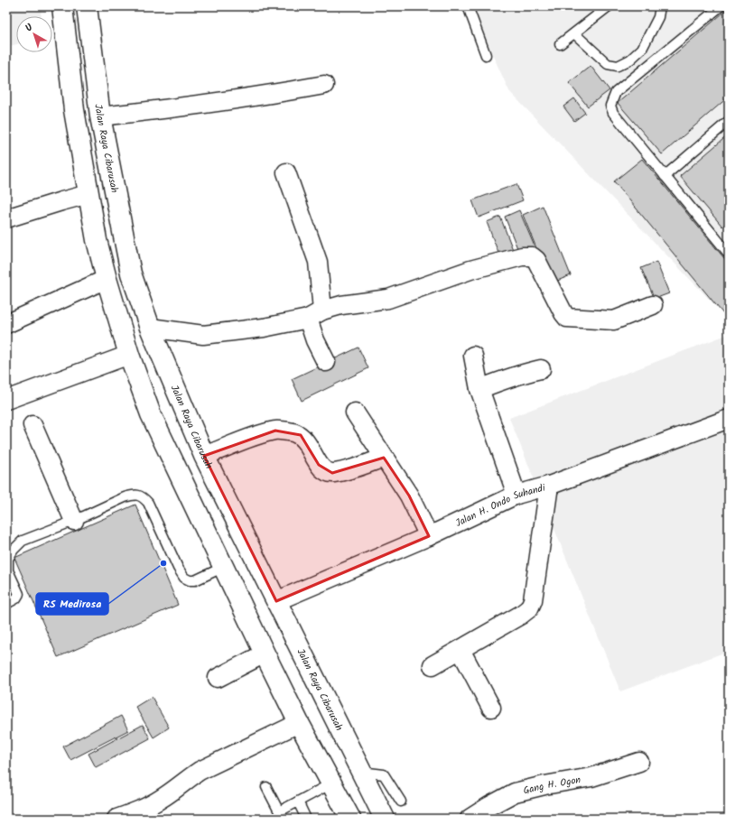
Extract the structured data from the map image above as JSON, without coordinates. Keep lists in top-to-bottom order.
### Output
{
  "streets": {
    "main road": ["Jalan Raya Cibarusah"],
    "street": ["Jalan H. Ondo Suhandi", "Gang H. Ogon"]
  },
  "crossings": [
    ["Jalan Raya Cibarusah", "Jalan H. Ondo Suhandi"]
  ],
  "places": ["RS Medirosa"],
  "north": "top left"
}
